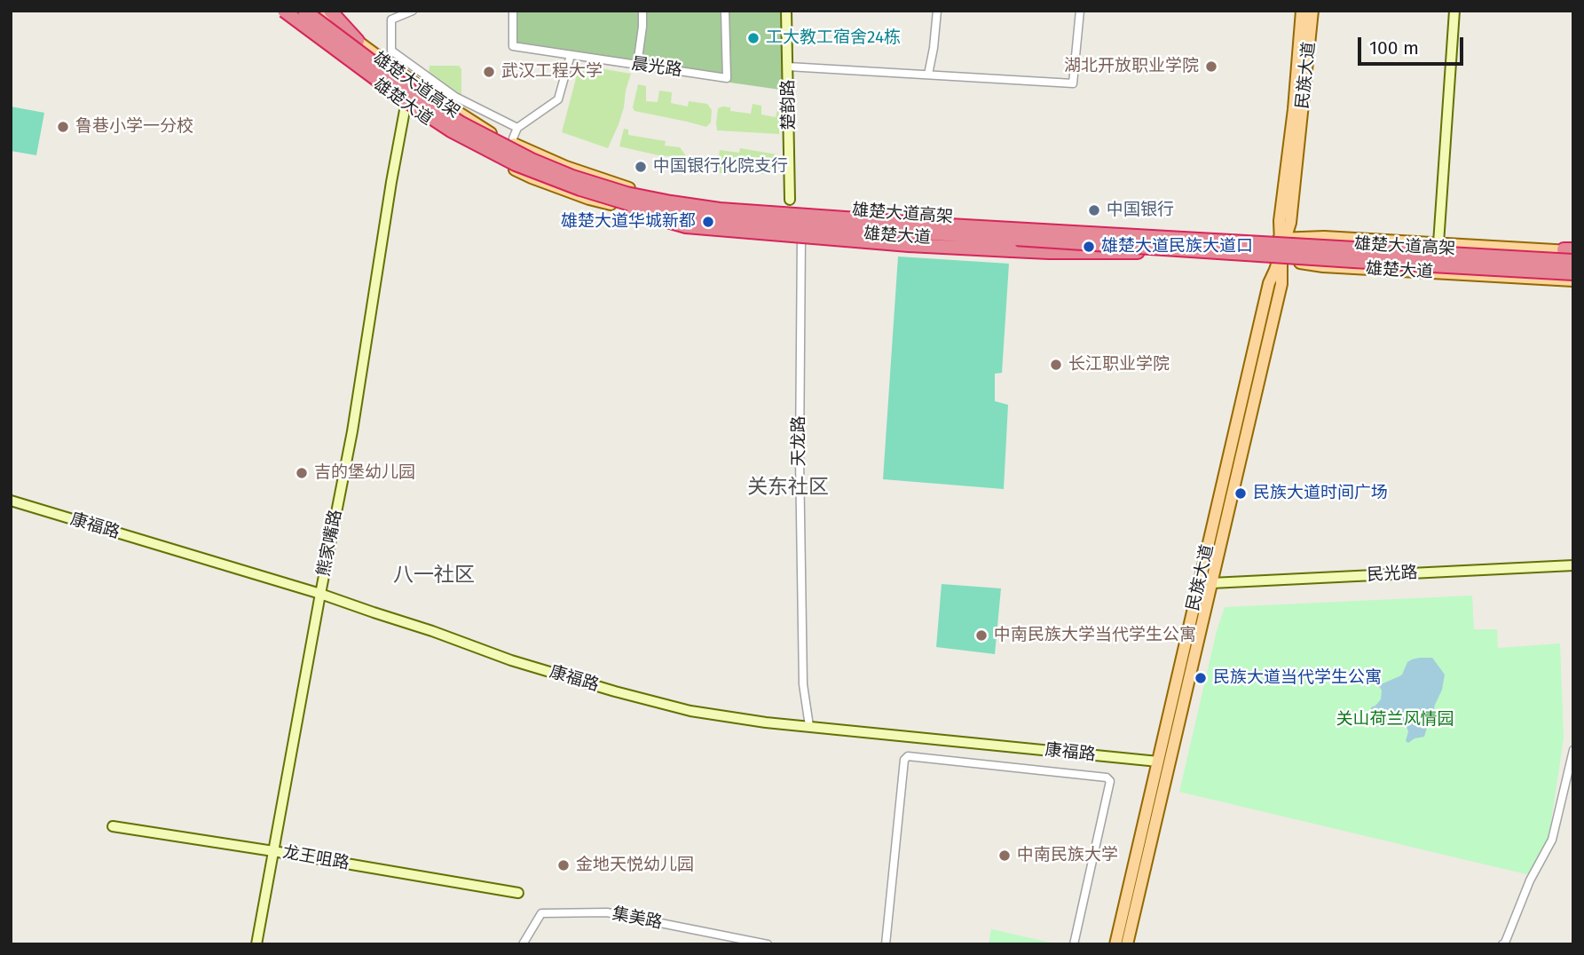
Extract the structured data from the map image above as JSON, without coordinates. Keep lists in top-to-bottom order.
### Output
{
  "streets": {
    "highway": ["雄楚大道高架"],
    "main road": ["民族大道", "雄楚大道"],
    "street": [
      "晨光路",
      "楚韵路",
      "天龙路",
      "康福路",
      "熊家嘴路",
      "民光路",
      "龙王咀路",
      "集美路"
    ]
  },
  "crossings": [
    ["民族大道", "雄楚大道"],
    ["民族大道", "康福路"],
    ["民族大道", "民光路"],
    ["雄楚大道", "天龙路"],
    ["雄楚大道", "熊家嘴路"],
    ["天龙路", "康福路"],
    ["康福路", "熊家嘴路"],
    ["熊家嘴路", "龙王咀路"]
  ],
  "districts": ["关东社区", "八一社区"],
  "parks": ["关山荷兰风情园"],
  "places": [
    "工大教工宿舍24栋",
    "湖北开放职业学院",
    "武汉工程大学",
    "鲁巷小学一分校",
    "中国银行化院支行",
    "中国银行",
    "雄楚大道华城新都",
    "雄楚大道民族大道口",
    "长江职业学院",
    "吉的堡幼儿园",
    "民族大道时间广场",
    "中南民族大学当代学生公寓",
    "民族大道当代学生公寓",
    "中南民族大学",
    "金地天悦幼儿园"
  ],
  "scale_bar": "100 m"
}
